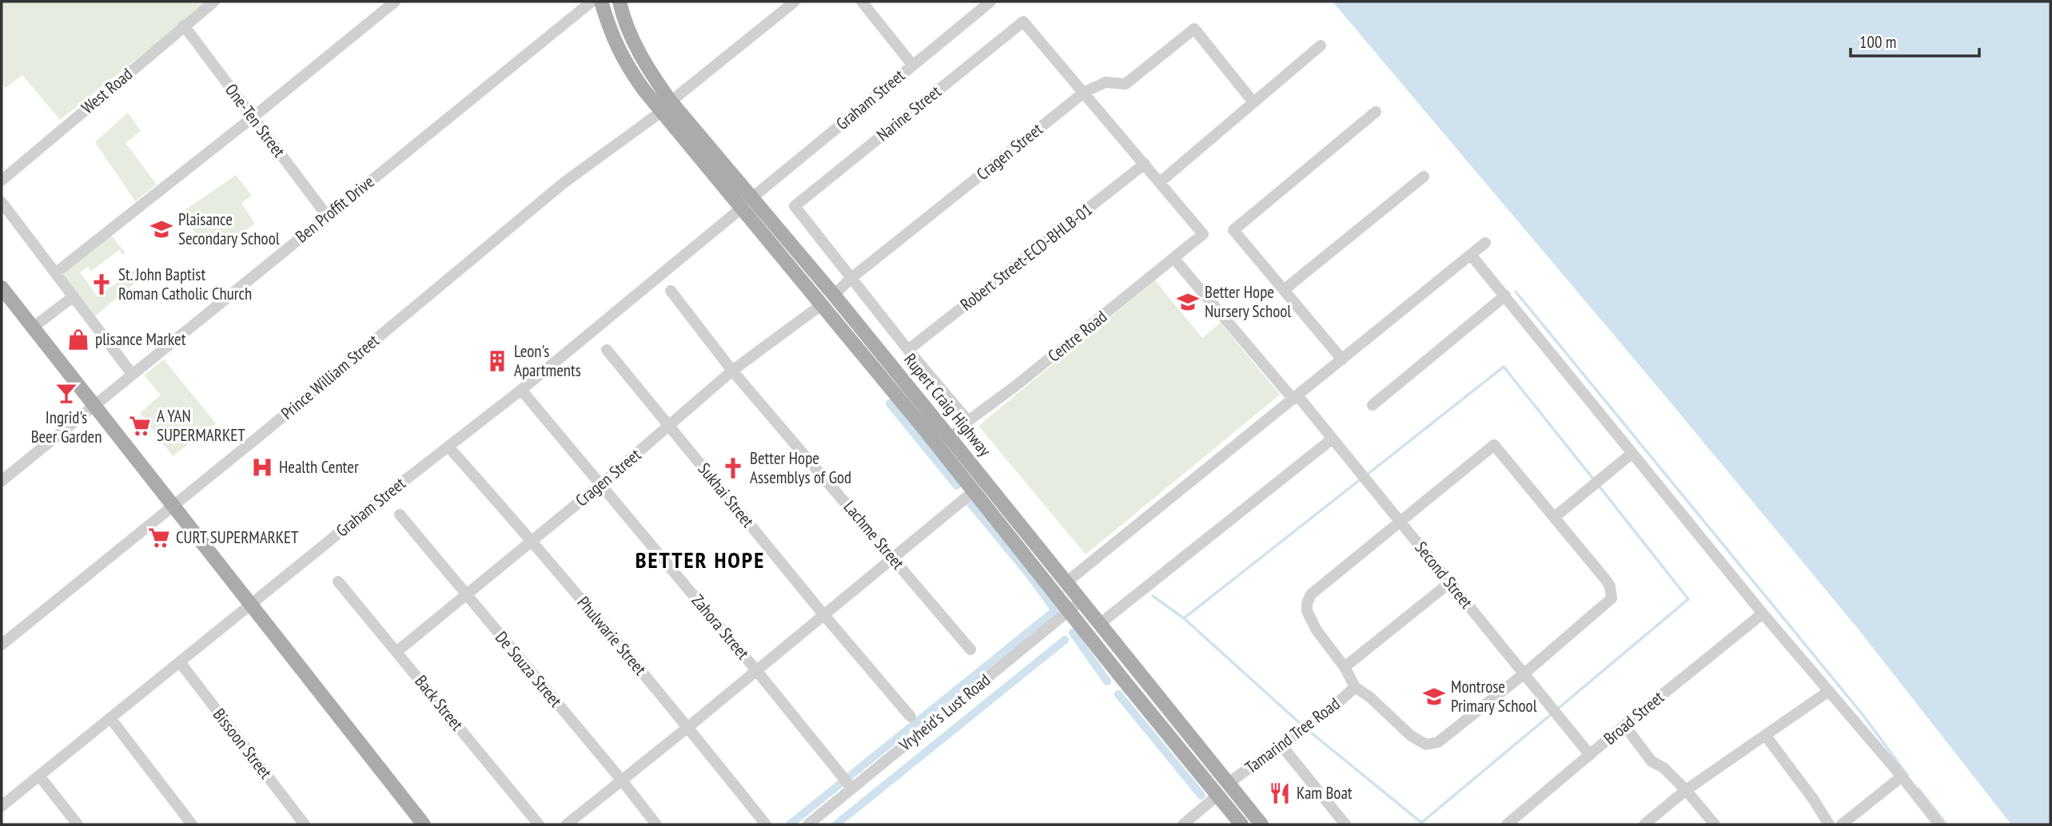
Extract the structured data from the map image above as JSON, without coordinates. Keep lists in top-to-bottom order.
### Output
{
  "streets": {
    "main road": ["Rupert Craig Highway"],
    "street": [
      "West Road",
      "Graham Street",
      "Narine Street",
      "One-Ten Street",
      "Cragen Street",
      "Ben Proffit Drive",
      "Robert Street-ECD-BHLB-01",
      "Centre Road",
      "Prince William Street",
      "Sukhai Street",
      "Lachme Street",
      "Second Street",
      "Zahora Street",
      "Phulwarie Street",
      "De Souza Street",
      "Back Street",
      "Vryheid's Lust Road",
      "Broad Street",
      "Tamarind Tree Road",
      "Bissoon Street"
    ]
  },
  "crossings": [
    ["West Road", "One-Ten Street"],
    ["Graham Street", "Rupert Craig Highway"],
    ["Graham Street", "Zahora Street"],
    ["Graham Street", "Bissoon Street"],
    ["Narine Street", "Cragen Street"],
    ["One-Ten Street", "Ben Proffit Drive"],
    ["Cragen Street", "Rupert Craig Highway"],
    ["Cragen Street", "Sukhai Street"],
    ["Cragen Street", "Lachme Street"],
    ["Cragen Street", "Zahora Street"],
    ["Cragen Street", "Phulwarie Street"],
    ["Cragen Street", "De Souza Street"],
    ["Cragen Street", "Back Street"],
    ["Centre Road", "Rupert Craig Highway"],
    ["Centre Road", "Second Street"],
    ["Prince William Street", "Rupert Craig Highway"],
    ["Rupert Craig Highway", "Vryheid's Lust Road"],
    ["Rupert Craig Highway", "Tamarind Tree Road"],
    ["Second Street", "Broad Street"],
    ["Zahora Street", "Vryheid's Lust Road"]
  ],
  "districts": ["BETTER HOPE"],
  "places": {
    "school or university": ["Plaisance Secondary School", "Better Hope Nursery School", "Montrose Primary School"],
    "church": ["St. John Baptist Roman Catholic Church", "Better Hope Assemblys of God"],
    "shop": ["plisance Market"],
    "building": ["Leon's Apartments"],
    "bar": ["Ingrid's Beer Garden"],
    "supermarket": ["A YAN SUPERMARKET", "CURT SUPERMARKET"],
    "hospital": ["Health Center"],
    "restaurant": ["Kam Boat"]
  },
  "scale_bar": "100 m"
}
